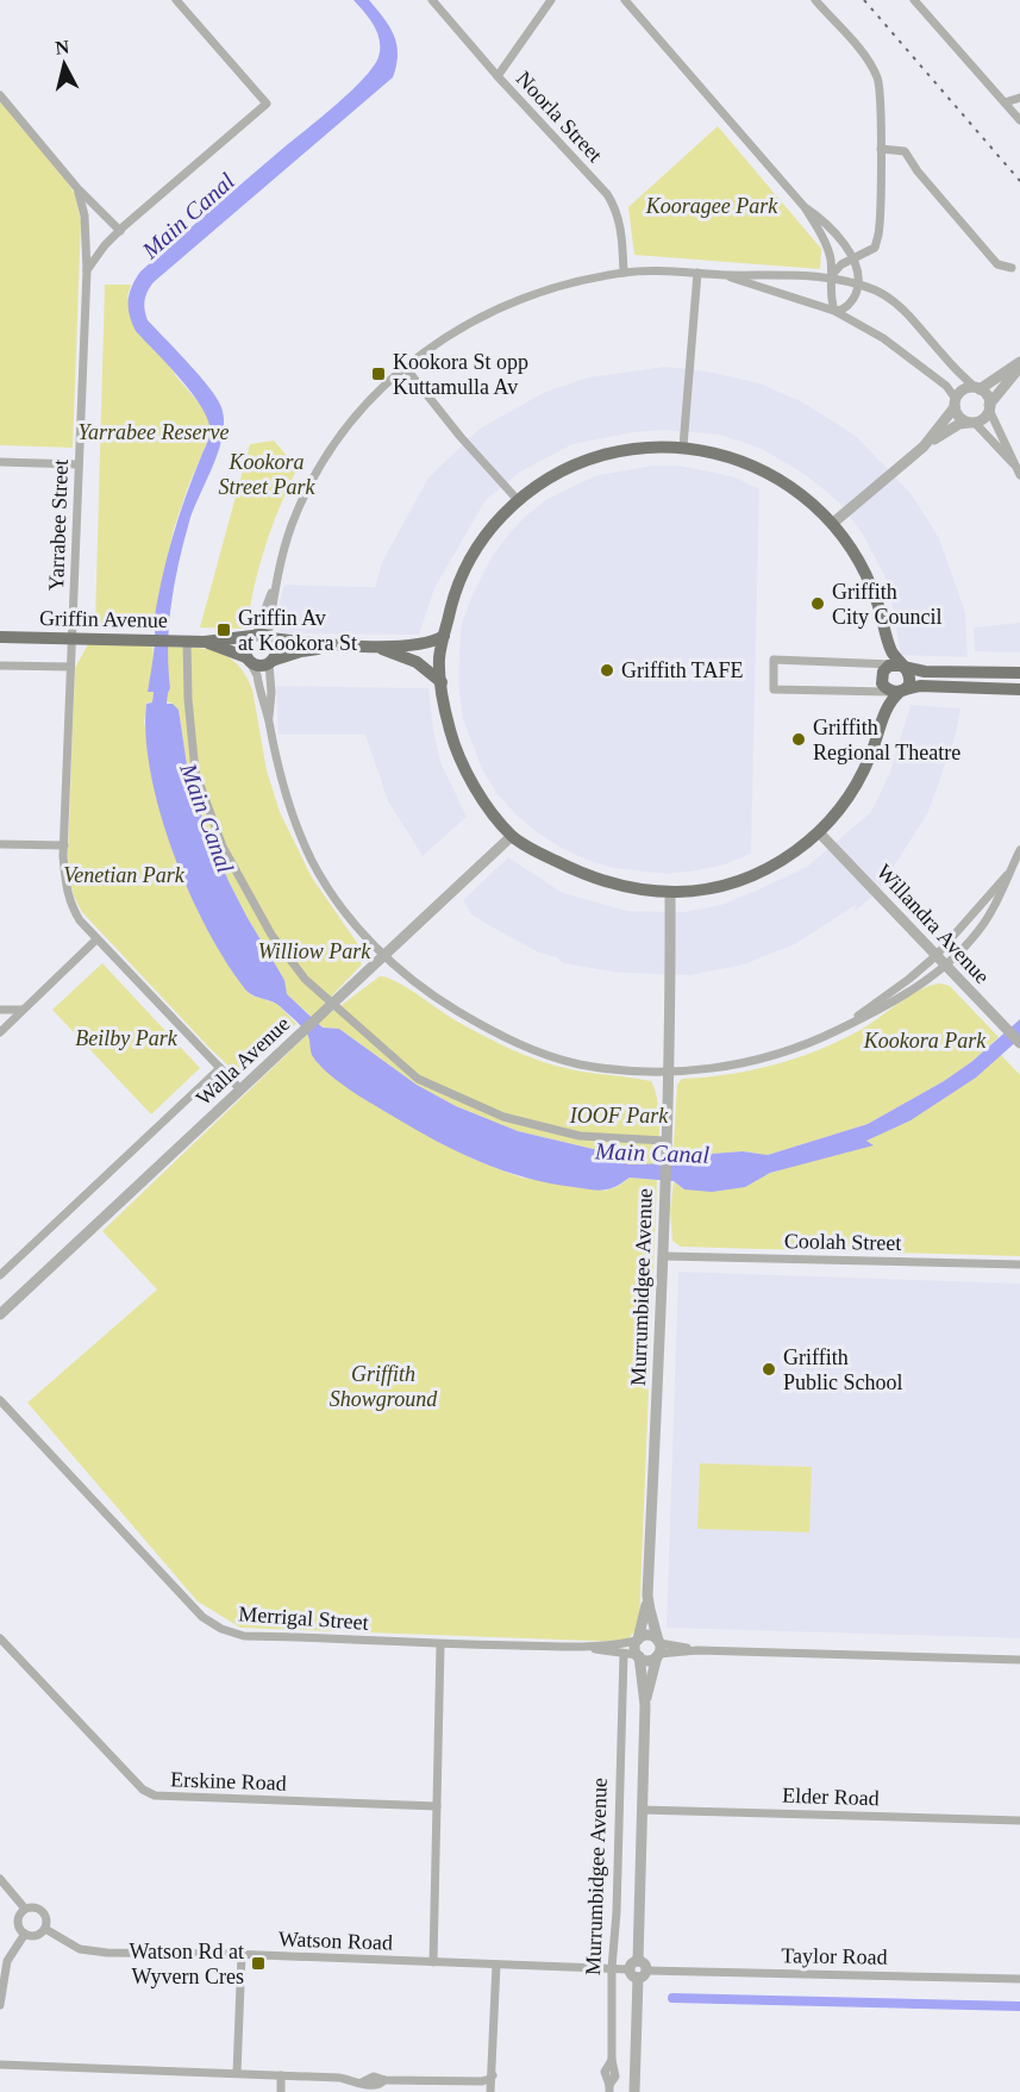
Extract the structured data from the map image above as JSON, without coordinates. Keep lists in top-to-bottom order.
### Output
{
  "streets": {
    "main road": ["Griffin Avenue"],
    "street": [
      "Noorla Street",
      "Yarrabee Street",
      "Willandra Avenue",
      "Walla Avenue",
      "Coolah Street",
      "Murrumbidgee Avenue",
      "Merrigal Street",
      "Erskine Road",
      "Elder Road",
      "Watson Road",
      "Taylor Road"
    ]
  },
  "crossings": [
    ["Yarrabee Street", "Griffin Avenue"],
    ["Yarrabee Street", "Walla Avenue"],
    ["Coolah Street", "Murrumbidgee Avenue"],
    ["Murrumbidgee Avenue", "Merrigal Street"],
    ["Murrumbidgee Avenue", "Elder Road"],
    ["Murrumbidgee Avenue", "Watson Road"],
    ["Murrumbidgee Avenue", "Taylor Road"],
    ["Watson Road", "Taylor Road"]
  ],
  "water": ["Main Canal"],
  "parks": [
    "Kooragee Park",
    "Yarrabee Reserve",
    "Kookora Street Park",
    "Venetian Park",
    "Williow Park",
    "Beilby Park",
    "Kookora Park",
    "IOOF Park",
    "Griffith Showground"
  ],
  "places": {
    "transit": ["Kookora St opp Kuttamulla Av", "Griffin Av at Kookora St", "Watson Rd at Wyvern Cres"],
    "other": [
      "Griffith City Council",
      "Griffith TAFE",
      "Griffith Regional Theatre",
      "Griffith Public School"
    ]
  },
  "north": "top"
}
